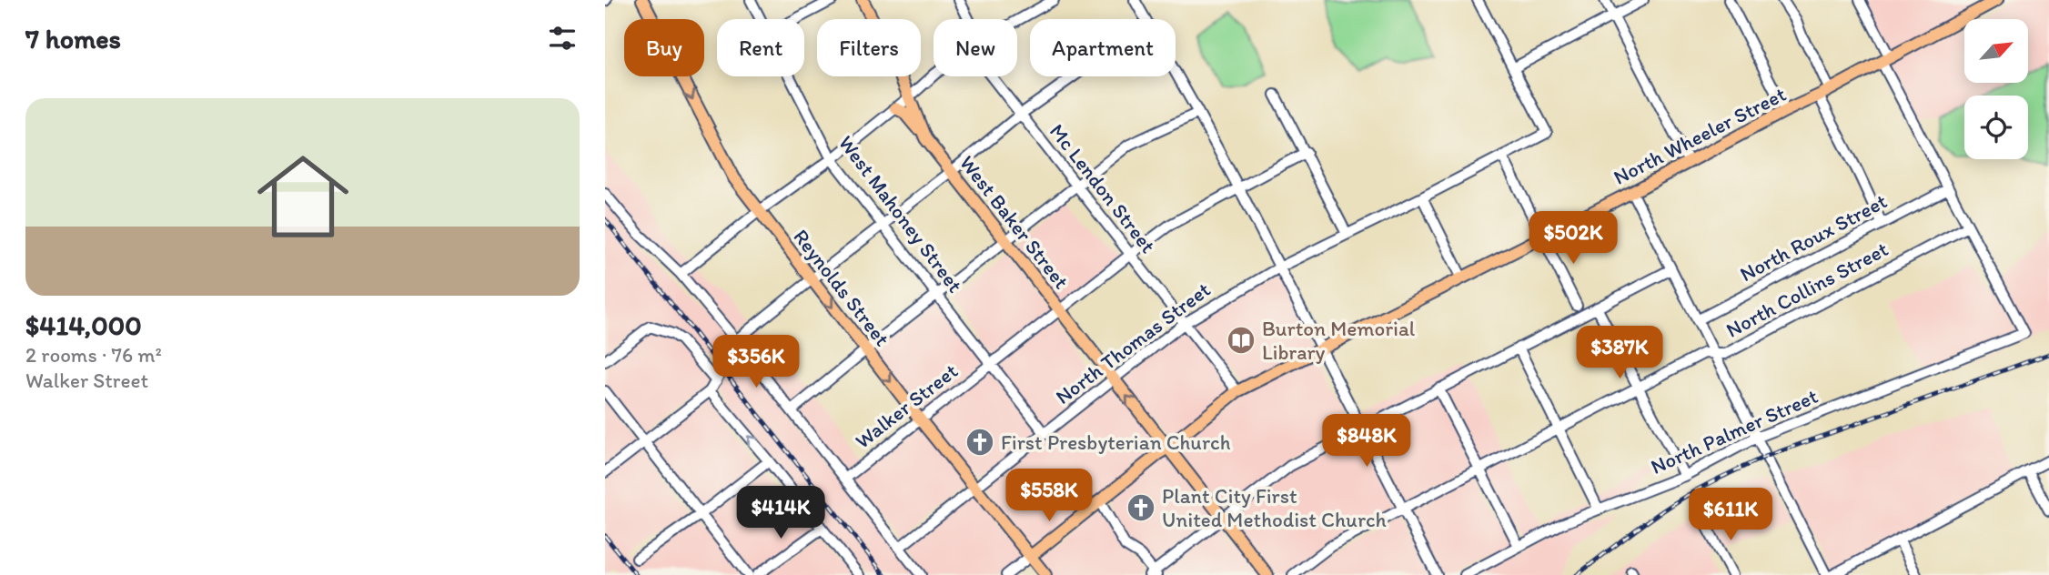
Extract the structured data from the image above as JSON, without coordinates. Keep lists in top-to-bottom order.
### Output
{
  "streets": {
    "main road": ["North Wheeler Street", "West Baker Street", "Reynolds Street"],
    "street": [
      "Mc Lendon Street",
      "West Mahoney Street",
      "North Roux Street",
      "North Collins Street",
      "North Thomas Street",
      "Walker Street",
      "North Palmer Street"
    ]
  },
  "crossings": [
    ["North Wheeler Street", "Mc Lendon Street"],
    ["North Wheeler Street", "West Baker Street"],
    ["North Wheeler Street", "Reynolds Street"],
    ["Mc Lendon Street", "North Thomas Street"],
    ["Mc Lendon Street", "Walker Street"],
    ["West Mahoney Street", "North Thomas Street"],
    ["West Mahoney Street", "Walker Street"],
    ["West Baker Street", "North Thomas Street"],
    ["West Baker Street", "Walker Street"],
    ["Reynolds Street", "North Thomas Street"],
    ["Reynolds Street", "Walker Street"],
    ["North Collins Street", "North Palmer Street"]
  ],
  "one_way": ["Reynolds Street"],
  "places": {
    "library": ["Burton Memorial Library"],
    "church": ["First Presbyterian Church", "Plant City First United Methodist Church"]
  },
  "north": "top right",
  "page": {
    "heading": "7 homes",
    "chip": [
      "Buy",
      "Rent",
      "Filters",
      "New",
      "Apartment"
    ],
    "list": [
      {
        "name": "$414,000",
        "note": "2 rooms · 76 m² · Walker Street"
      }
    ],
    "price": [
      "$502K",
      "$387K",
      "$356K",
      "$848K",
      "$558K",
      "$414K",
      "$611K"
    ]
  }
}
